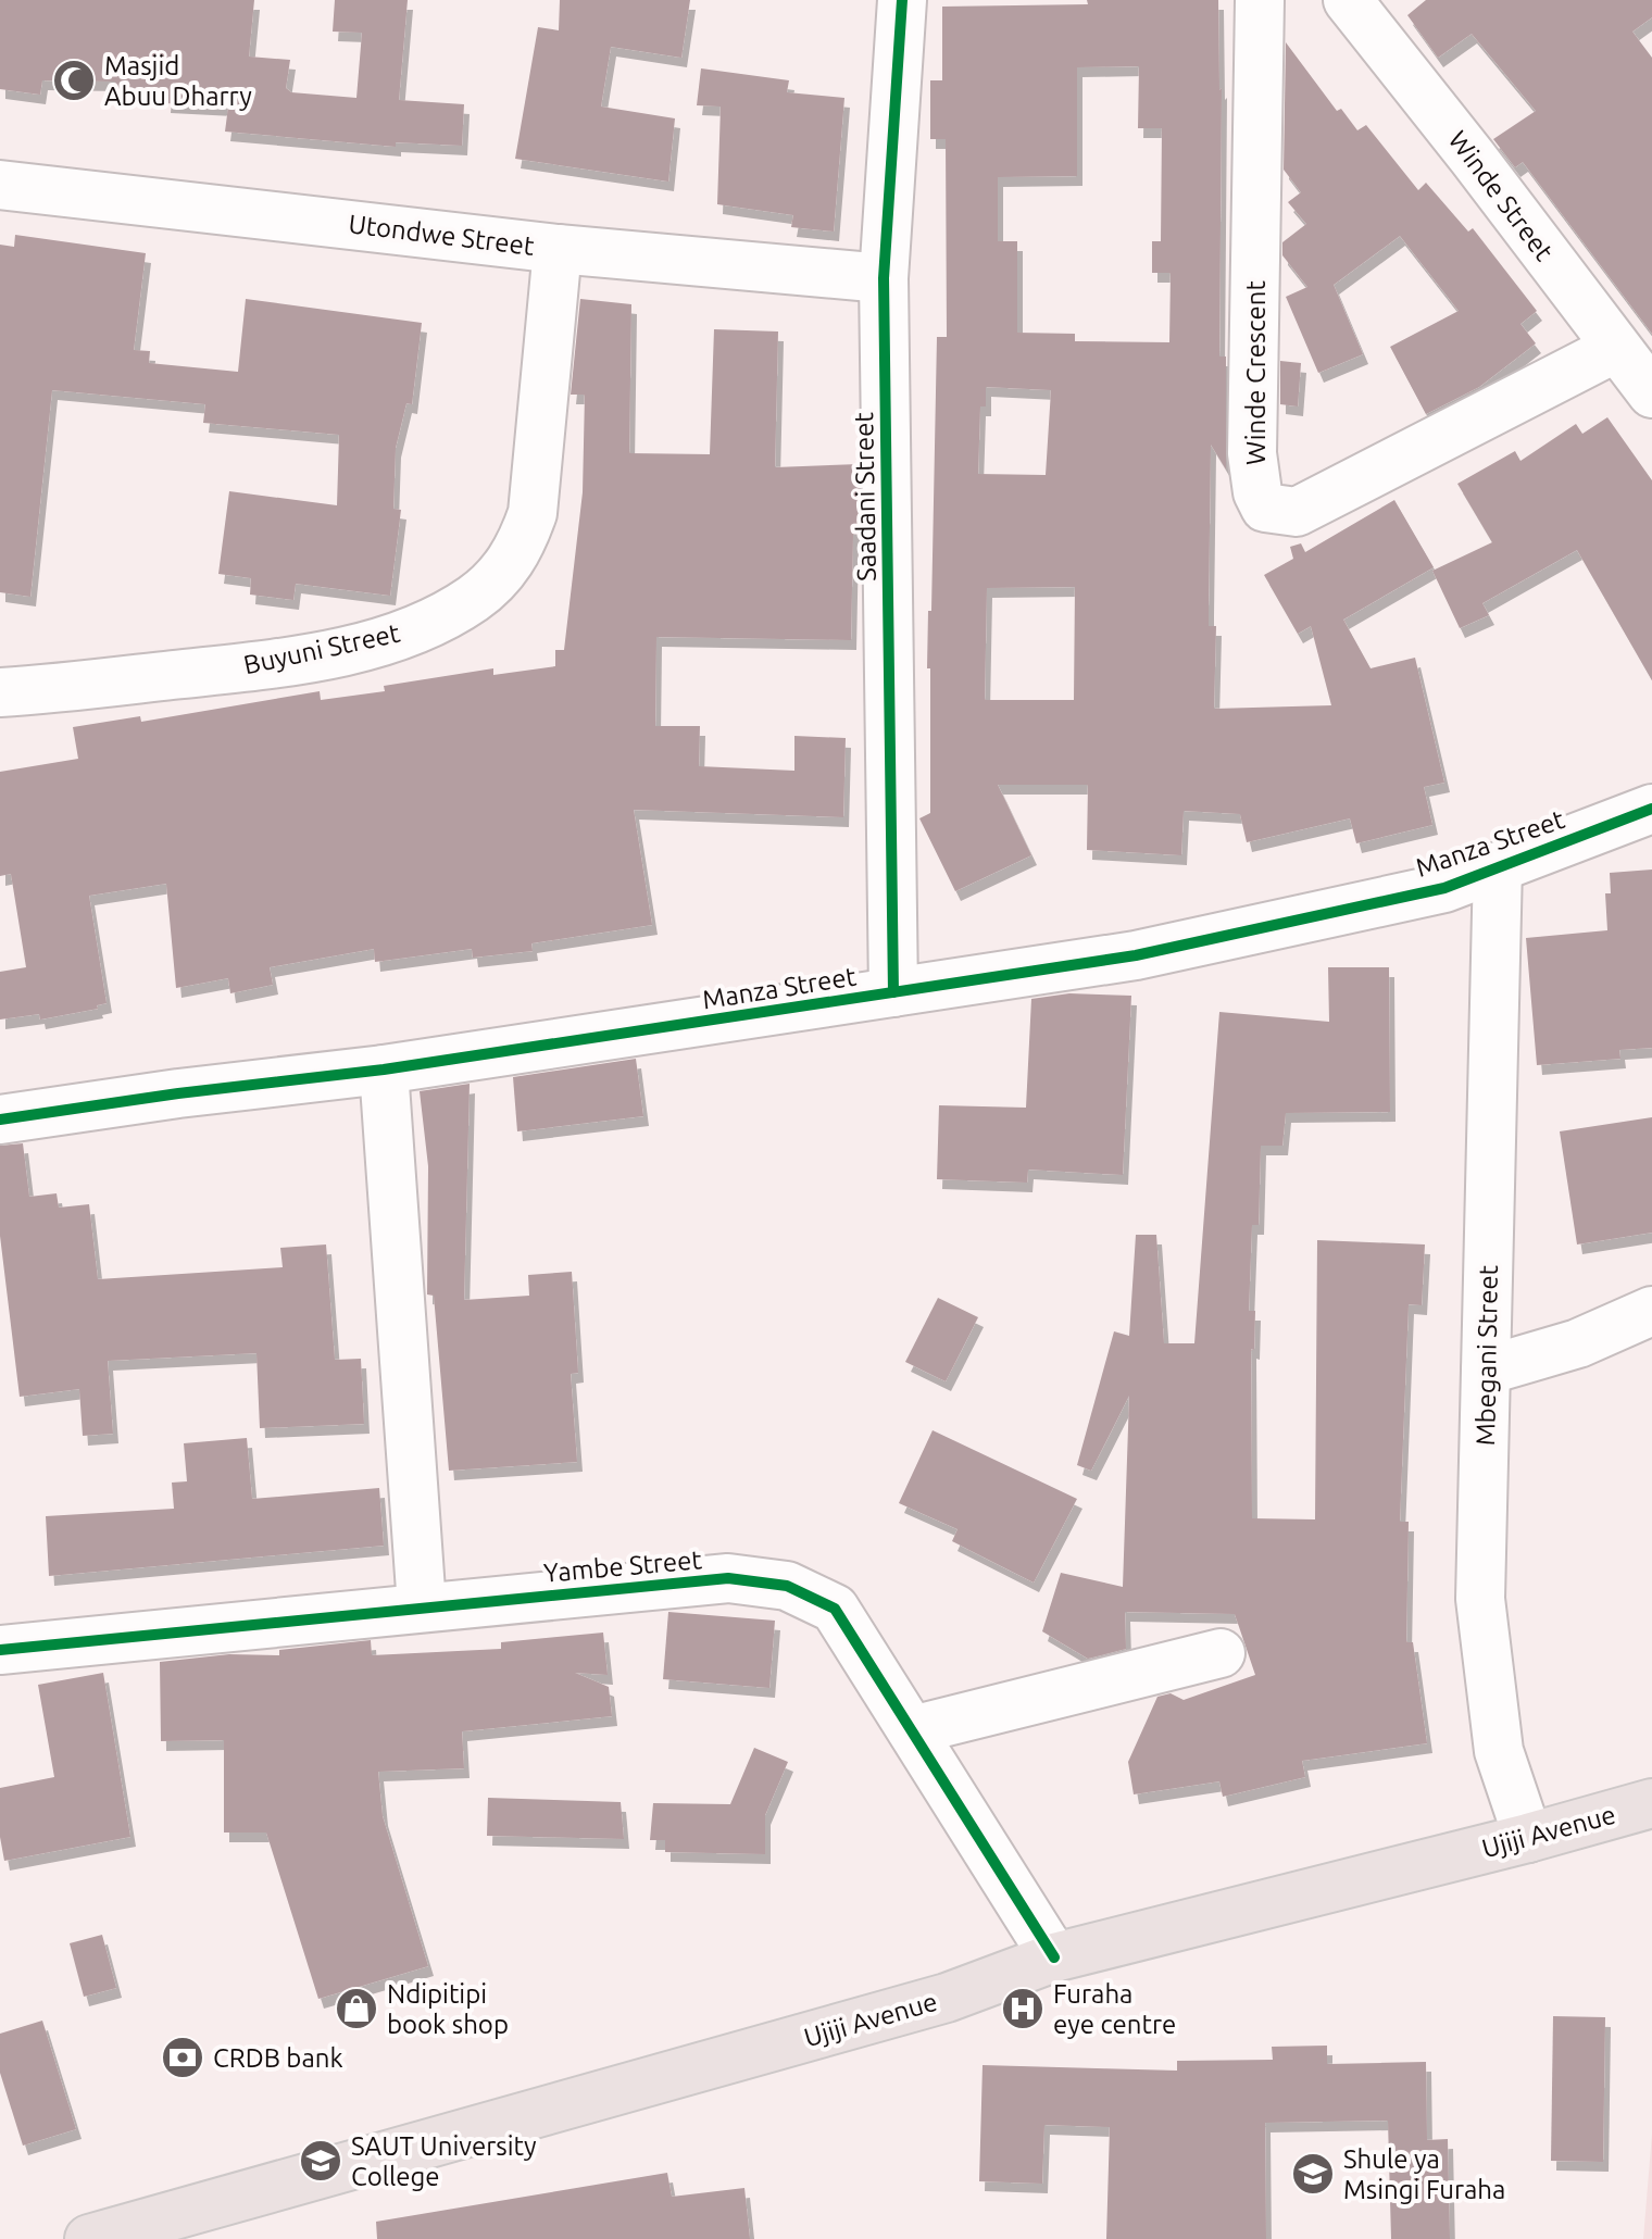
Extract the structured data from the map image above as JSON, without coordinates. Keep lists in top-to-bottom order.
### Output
{
  "streets": {
    "highway": ["Ujiji Avenue"],
    "street": [
      "Winde Street",
      "Utondwe Street",
      "Winde Crescent",
      "Saadani Street",
      "Buyuni Street",
      "Manza Street",
      "Mbegani Street",
      "Yambe Street"
    ]
  },
  "crossings": [
    ["Winde Street", "Winde Crescent"],
    ["Utondwe Street", "Saadani Street"],
    ["Utondwe Street", "Buyuni Street"],
    ["Saadani Street", "Manza Street"],
    ["Manza Street", "Mbegani Street"],
    ["Mbegani Street", "Ujiji Avenue"],
    ["Yambe Street", "Ujiji Avenue"]
  ],
  "places": {
    "mosque": ["Masjid Abuu Dharry"],
    "shop": ["Ndipitipi book shop"],
    "hospital": ["Furaha eye centre"],
    "bank": ["CRDB bank"],
    "school or university": ["SAUT University College", "Shule ya Msingi Furaha"]
  }
}
